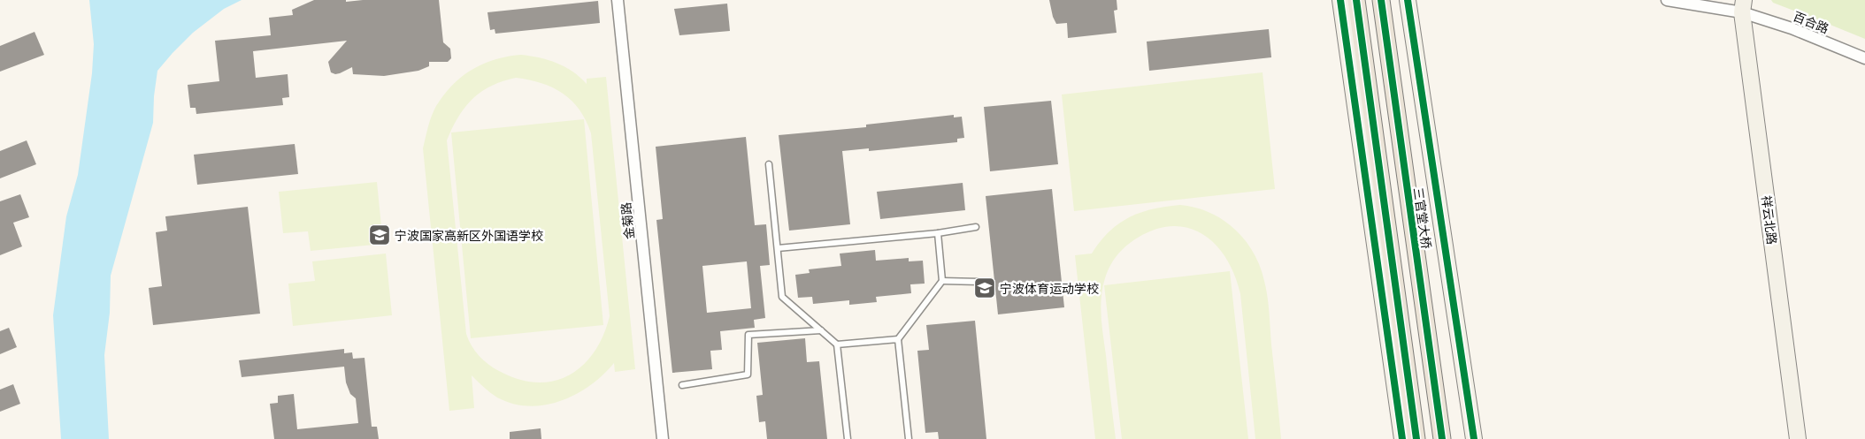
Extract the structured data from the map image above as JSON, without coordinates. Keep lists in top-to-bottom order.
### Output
{
  "streets": {
    "main road": ["三官堂大桥"],
    "street": ["百合路", "祥云北路", "金菊路"]
  },
  "crossings": [
    ["百合路", "祥云北路"]
  ],
  "places": {
    "school or university": ["宁波国家高新区外国语学校", "宁波体育运动学校"]
  }
}
